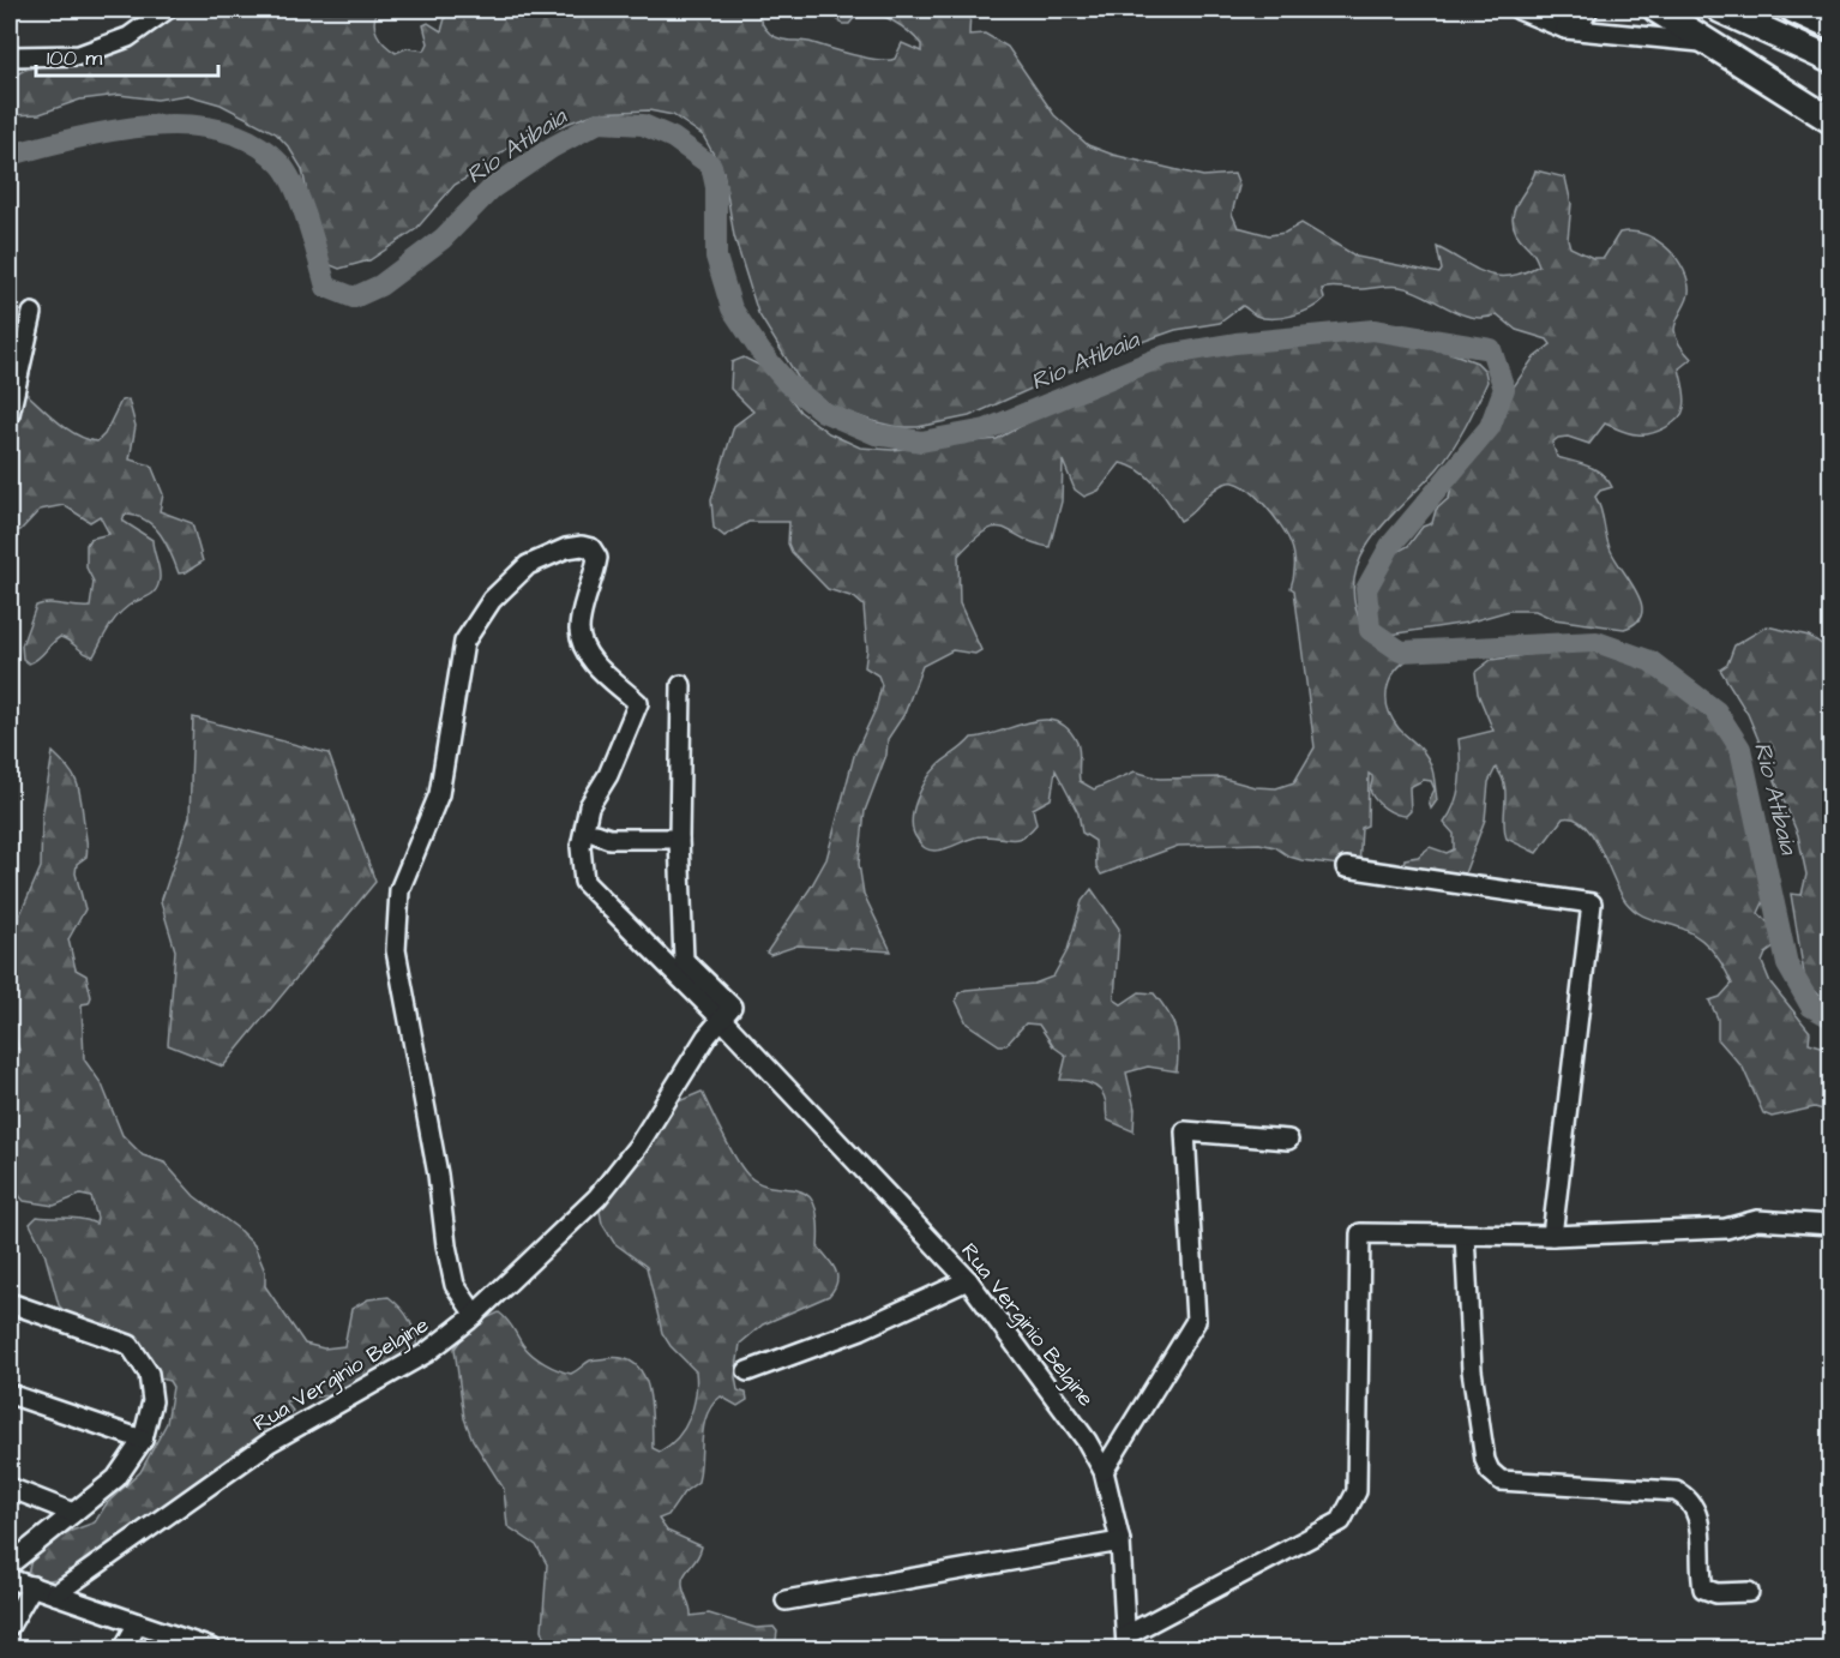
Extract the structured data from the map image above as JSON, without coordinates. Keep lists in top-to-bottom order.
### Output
{
  "streets": {
    "street": ["Rua Verginio Belgine"]
  },
  "water": ["Rio Atibaia"],
  "scale_bar": "100 m"
}
